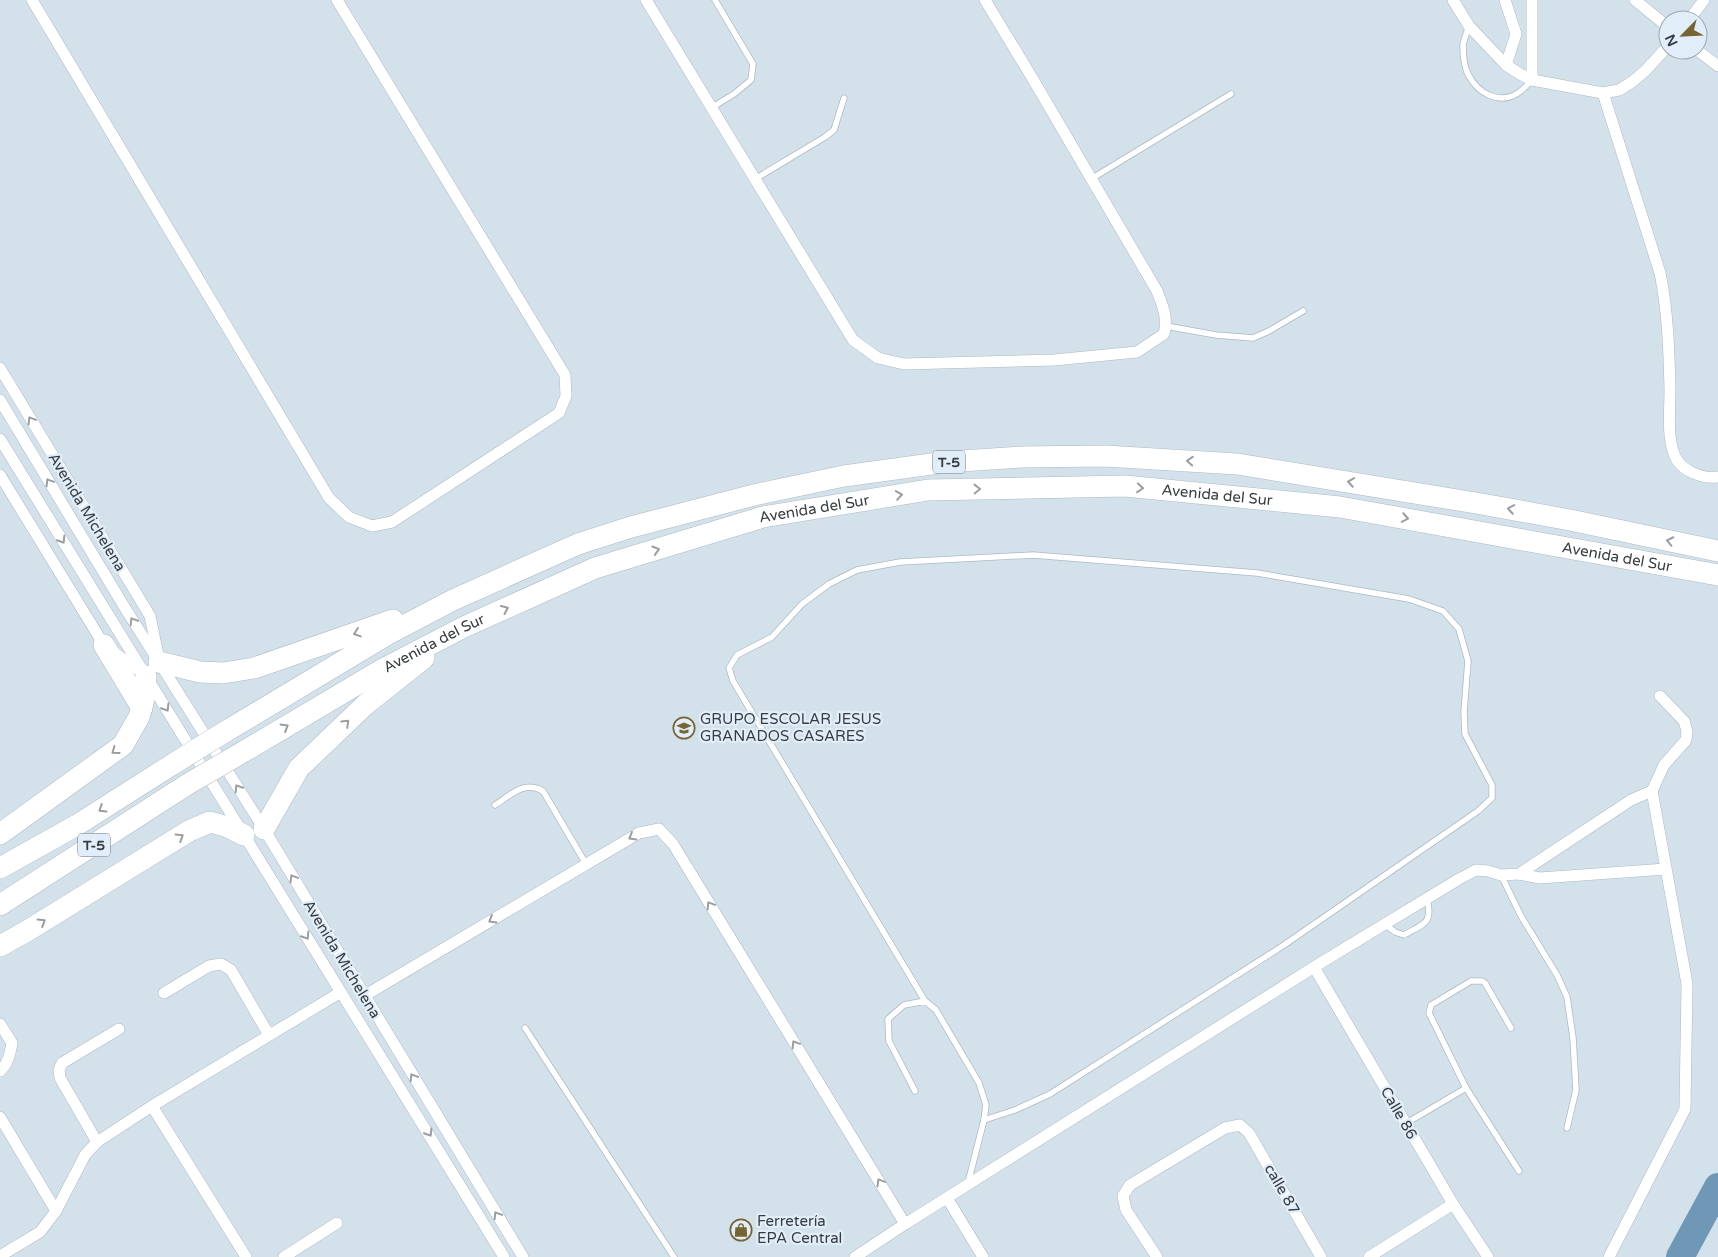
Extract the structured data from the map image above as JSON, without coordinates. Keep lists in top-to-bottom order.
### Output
{
  "streets": {
    "highway": ["T-5", "Avenida del Sur"],
    "street": ["Avenida Michelena", "Calle 86", "calle 87"]
  },
  "places": {
    "school or university": ["GRUPO ESCOLAR JESUS GRANADOS CASARES"],
    "shop": ["Ferretería EPA Central"]
  },
  "north": "bottom left"
}
